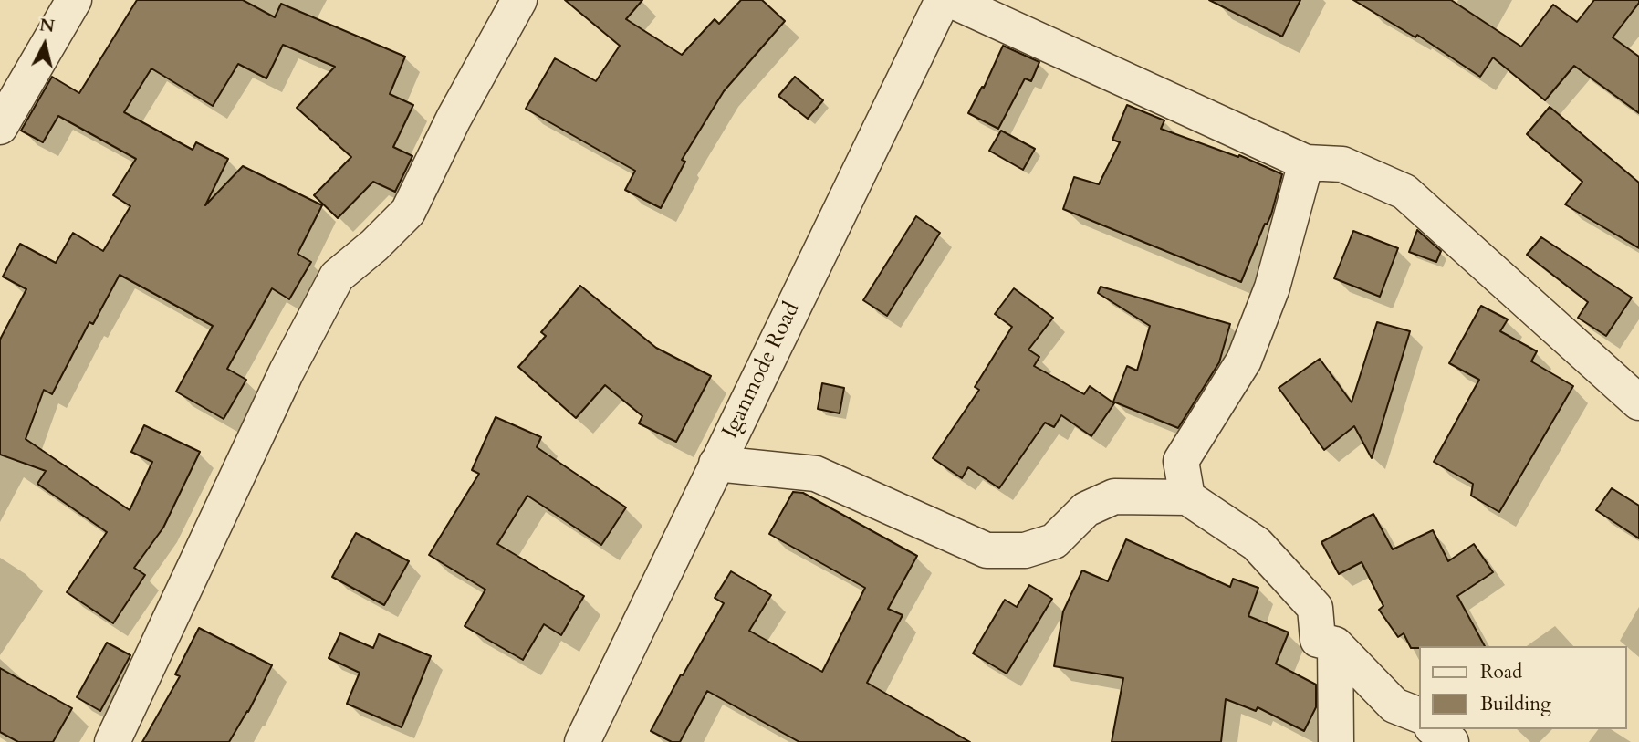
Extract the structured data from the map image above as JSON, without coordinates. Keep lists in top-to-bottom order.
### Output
{
  "streets": {
    "street": ["Iganmode Road"]
  },
  "legend": ["Road", "Building"],
  "north": "top"
}
